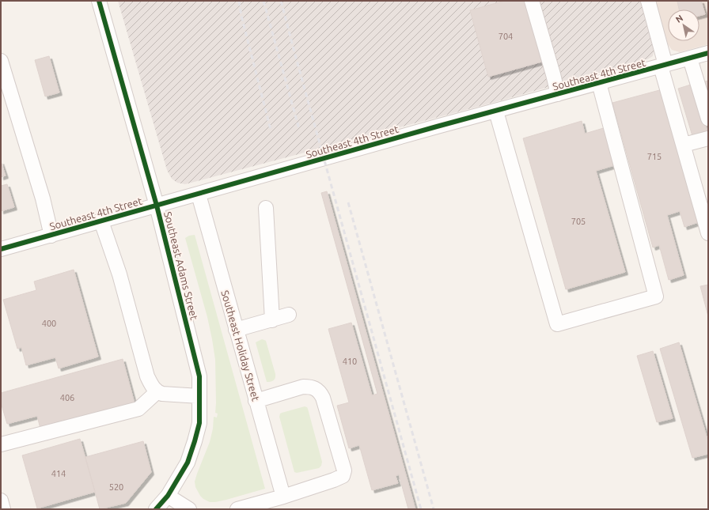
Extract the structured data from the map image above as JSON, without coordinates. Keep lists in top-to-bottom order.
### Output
{
  "streets": {
    "street": ["Southeast 4th Street", "Southeast Adams Street", "Southeast Holiday Street"]
  },
  "crossings": [
    ["Southeast 4th Street", "Southeast Adams Street"],
    ["Southeast 4th Street", "Southeast Holiday Street"]
  ],
  "house_numbers": [
    "704",
    "715",
    "705",
    "400",
    "410",
    "406",
    "414",
    "520"
  ],
  "north": "top left"
}
